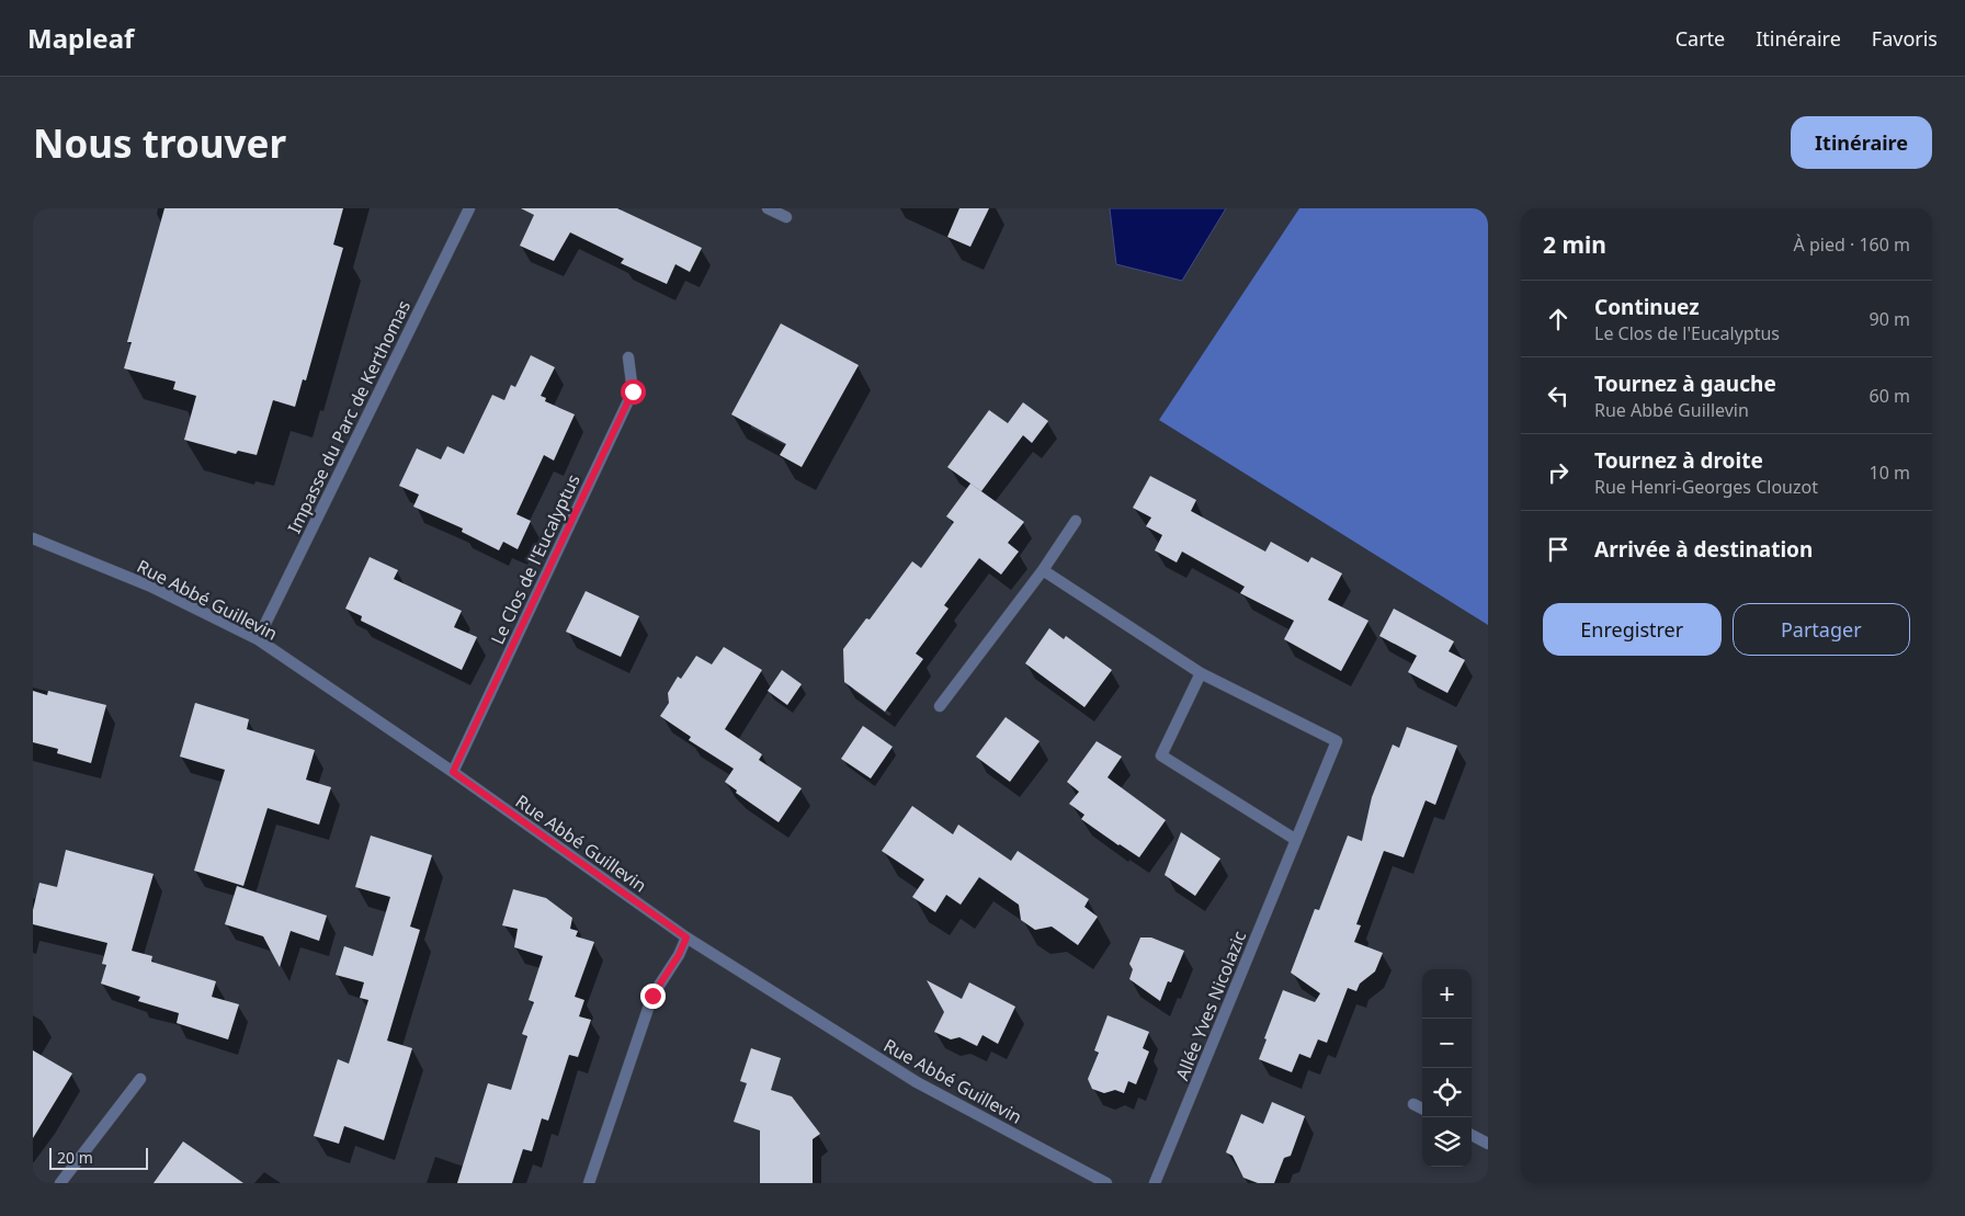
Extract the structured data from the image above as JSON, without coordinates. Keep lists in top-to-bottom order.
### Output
{
  "streets": {
    "street": [
      "Impasse du Parc de Kerthomas",
      "Le Clos de l'Eucalyptus",
      "Rue Abbé Guillevin",
      "Allée Yves Nicolazic"
    ]
  },
  "crossings": [
    ["Impasse du Parc de Kerthomas", "Rue Abbé Guillevin"],
    ["Le Clos de l'Eucalyptus", "Rue Abbé Guillevin"]
  ],
  "scale_bar": "20 m",
  "page": {
    "header": "Mapleaf",
    "nav": ["Carte", "Itinéraire", "Favoris"],
    "buttons": [
      "Itinéraire",
      ["Enregistrer", "Partager"]
    ],
    "title": "Nous trouver",
    "heading": ["2 min", "À pied · 160 m"],
    "list": [
      ["Continuez", "Le Clos de l'Eucalyptus", "90 m"],
      ["Tournez à gauche", "Rue Abbé Guillevin", "60 m"],
      ["Tournez à droite", "Rue Henri-Georges Clouzot", "10 m"],
      "Arrivée à destination"
    ],
    "map_buttons": ["+", "−"],
    "scale": "20 m"
  }
}
